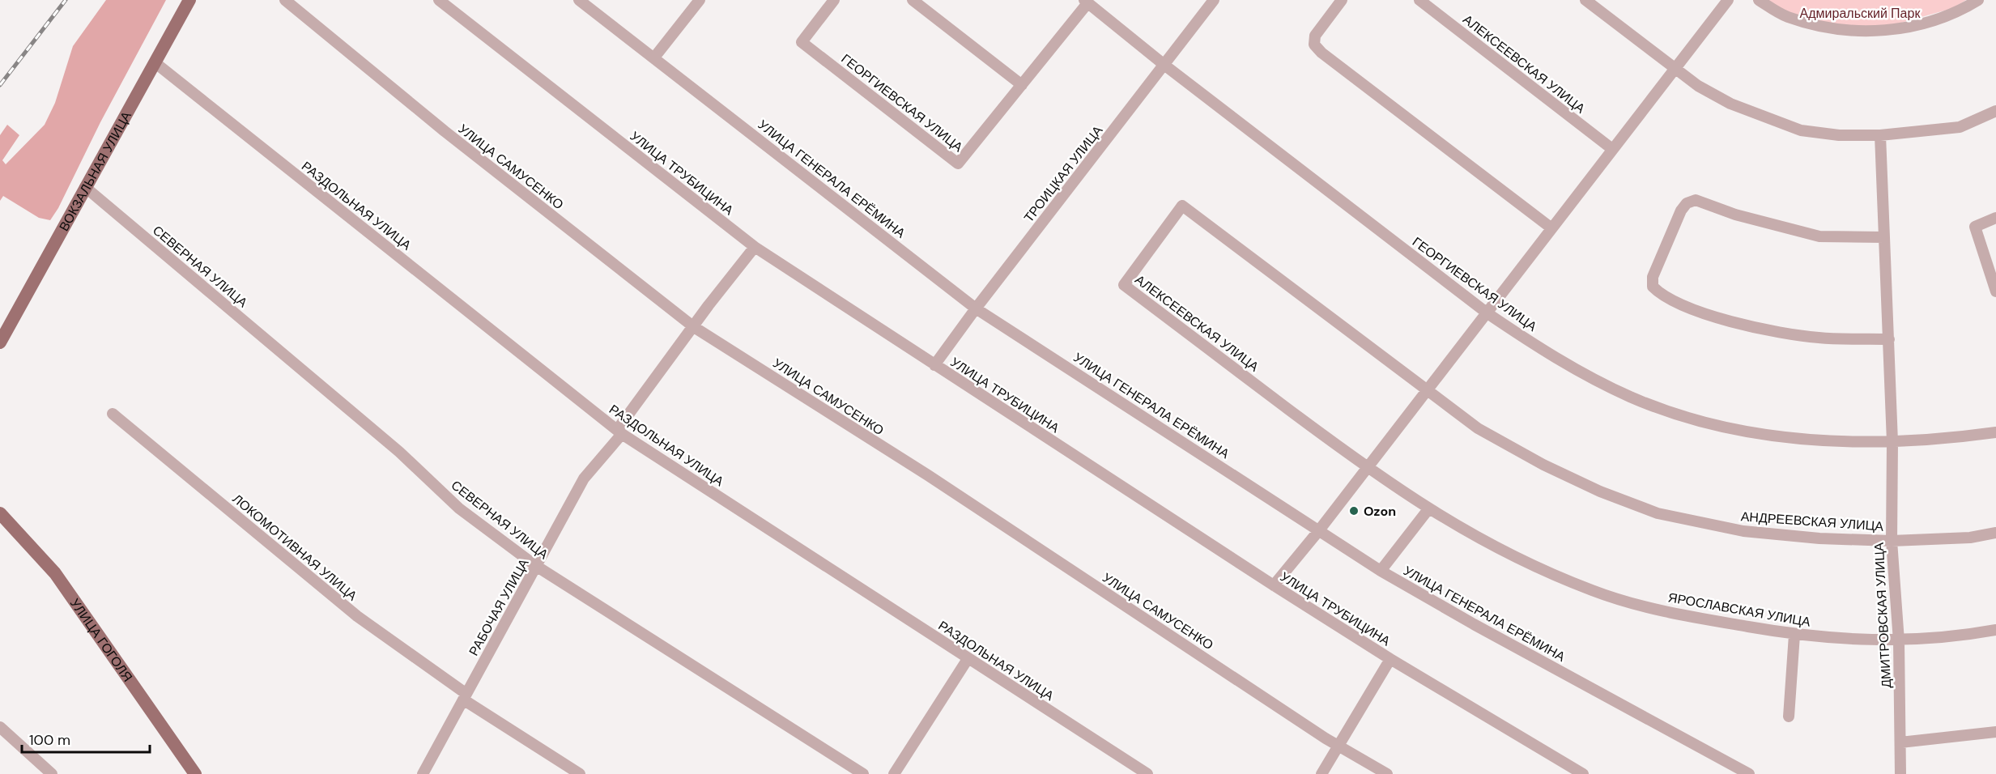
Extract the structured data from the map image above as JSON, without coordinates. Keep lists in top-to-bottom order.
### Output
{
  "streets": {
    "main road": ["ВОКЗАЛЬНАЯ УЛИЦА", "УЛИЦА ГОГОЛЯ"],
    "street": [
      "АЛЕКСЕЕВСКАЯ УЛИЦА",
      "ГЕОРГИЕВСКАЯ УЛИЦА",
      "УЛИЦА САМУСЕНКО",
      "УЛИЦА ТРУБИЦИНА",
      "ТРОИЦКАЯ УЛИЦА",
      "УЛИЦА ГЕНЕРАЛА ЕРЁМИНА",
      "РАЗДОЛЬНАЯ УЛИЦА",
      "СЕВЕРНАЯ УЛИЦА",
      "АНДРЕЕВСКАЯ УЛИЦА",
      "ЛОКОМОТИВНАЯ УЛИЦА",
      "РАБОЧАЯ УЛИЦА",
      "ЯРОСЛАВСКАЯ УЛИЦА",
      "ДМИТРОВСКАЯ УЛИЦА"
    ]
  },
  "crossings": [
    ["АЛЕКСЕЕВСКАЯ УЛИЦА", "АНДРЕЕВСКАЯ УЛИЦА"],
    ["АЛЕКСЕЕВСКАЯ УЛИЦА", "ЯРОСЛАВСКАЯ УЛИЦА"],
    ["ГЕОРГИЕВСКАЯ УЛИЦА", "ТРОИЦКАЯ УЛИЦА"],
    ["ГЕОРГИЕВСКАЯ УЛИЦА", "ДМИТРОВСКАЯ УЛИЦА"],
    ["УЛИЦА САМУСЕНКО", "РАБОЧАЯ УЛИЦА"],
    ["ВОКЗАЛЬНАЯ УЛИЦА", "РАЗДОЛЬНАЯ УЛИЦА"],
    ["ВОКЗАЛЬНАЯ УЛИЦА", "СЕВЕРНАЯ УЛИЦА"],
    ["УЛИЦА ТРУБИЦИНА", "ТРОИЦКАЯ УЛИЦА"],
    ["УЛИЦА ТРУБИЦИНА", "РАБОЧАЯ УЛИЦА"],
    ["ТРОИЦКАЯ УЛИЦА", "УЛИЦА ГЕНЕРАЛА ЕРЁМИНА"],
    ["РАЗДОЛЬНАЯ УЛИЦА", "РАБОЧАЯ УЛИЦА"],
    ["СЕВЕРНАЯ УЛИЦА", "РАБОЧАЯ УЛИЦА"],
    ["АНДРЕЕВСКАЯ УЛИЦА", "ДМИТРОВСКАЯ УЛИЦА"],
    ["ЛОКОМОТИВНАЯ УЛИЦА", "РАБОЧАЯ УЛИЦА"],
    ["ЯРОСЛАВСКАЯ УЛИЦА", "ДМИТРОВСКАЯ УЛИЦА"]
  ],
  "parks": ["Адмиральский Парк"],
  "places": ["Ozon"],
  "scale_bar": "100 m"
}
